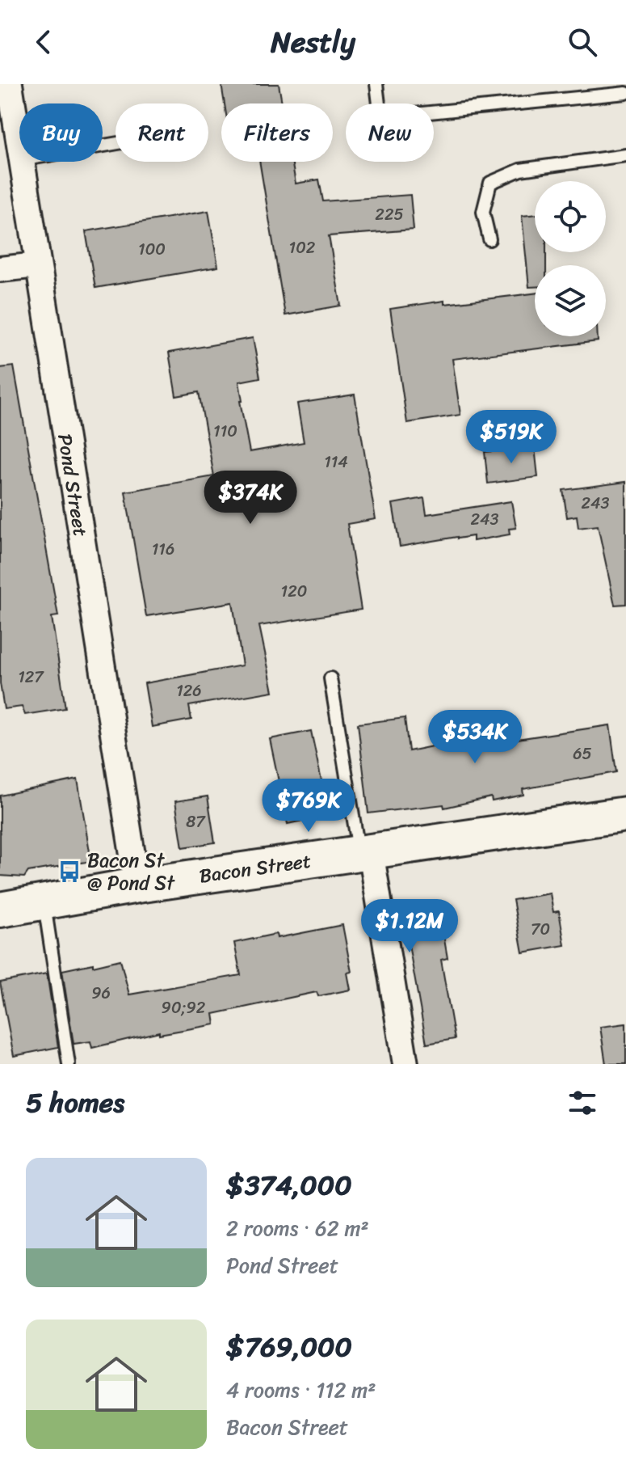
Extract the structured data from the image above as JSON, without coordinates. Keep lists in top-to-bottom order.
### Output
{
  "streets": {
    "main road": ["Bacon Street"],
    "street": ["Pond Street"]
  },
  "crossings": [
    ["Pond Street", "Bacon Street"]
  ],
  "places": {
    "bus stop": ["Bacon St @ Pond St"]
  },
  "house_numbers": [
    "225",
    "102",
    "100",
    "110",
    "114",
    "243",
    "243",
    "116",
    "120",
    "127",
    "126",
    "65",
    "87",
    "70",
    "96",
    "90;92"
  ],
  "page": {
    "header": "Nestly",
    "chip": [
      "Buy",
      "Rent",
      "Filters",
      "New"
    ],
    "price": [
      "$519K",
      "$374K",
      "$534K",
      "$769K",
      "$1.12M"
    ],
    "heading": "5 homes",
    "list": [
      {
        "name": "$374,000",
        "note": "2 rooms · 62 m² · Pond Street"
      },
      {
        "name": "$769,000",
        "note": "4 rooms · 112 m² · Bacon Street"
      }
    ]
  }
}
